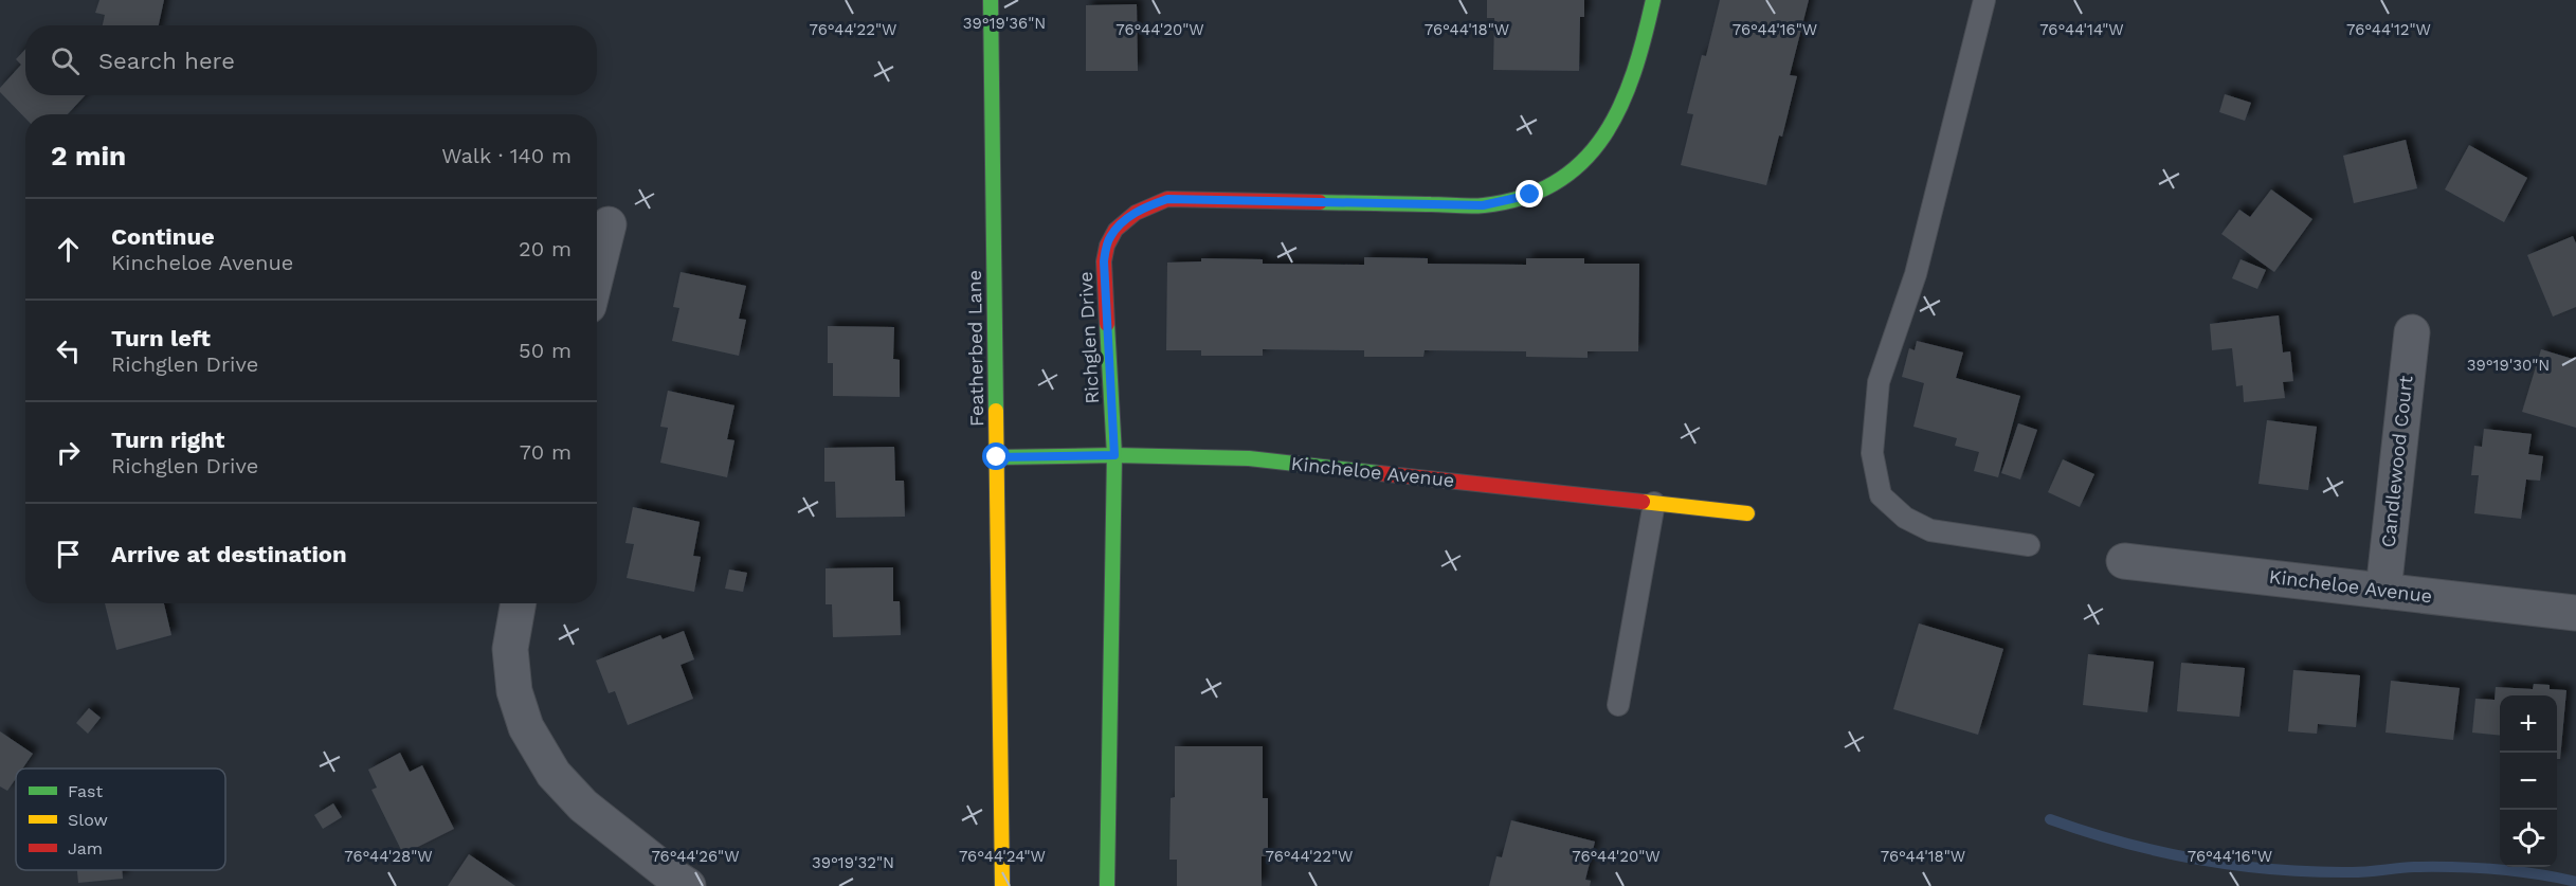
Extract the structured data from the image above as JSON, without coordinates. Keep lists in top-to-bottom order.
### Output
{
  "streets": {
    "street": [
      "Richglen Drive",
      "Featherbed Lane",
      "Candlewood Court",
      "Kincheloe Avenue"
    ]
  },
  "crossings": [
    ["Richglen Drive", "Kincheloe Avenue"],
    ["Featherbed Lane", "Kincheloe Avenue"],
    ["Candlewood Court", "Kincheloe Avenue"]
  ],
  "legend": ["Fast", "Slow", "Jam"],
  "page": {
    "search": "Search here",
    "heading": ["2 min", "Walk · 140 m"],
    "list": [
      ["Continue", "Kincheloe Avenue", "20 m"],
      ["Turn left", "Richglen Drive", "50 m"],
      ["Turn right", "Richglen Drive", "70 m"],
      "Arrive at destination"
    ],
    "map_buttons": ["+", "−"]
  },
  "coordinates": [
    "39°19'36\"N",
    "76°44'22\"W",
    "76°44'20\"W",
    "76°44'18\"W",
    "76°44'16\"W",
    "76°44'14\"W",
    "76°44'12\"W",
    "39°19'30\"N",
    "76°44'28\"W",
    "76°44'26\"W",
    "76°44'24\"W",
    "39°19'32\"N"
  ]
}
